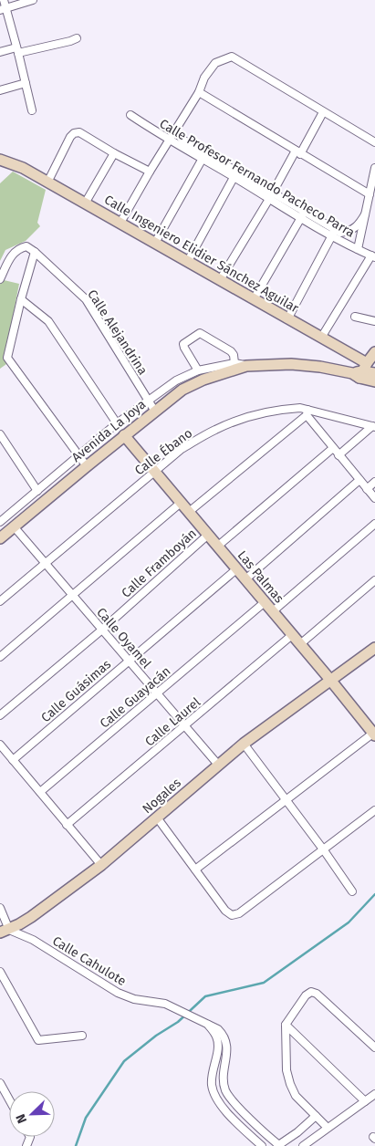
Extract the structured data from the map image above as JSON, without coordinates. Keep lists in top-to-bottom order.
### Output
{
  "streets": {
    "street": [
      "Calle Profesor Fernando Pacheco Parra",
      "Calle Ingeniero Elidier Sánchez Aguilar",
      "Calle Alejandrina",
      "Avenida La Joya",
      "Calle Ébano",
      "Calle Framboyán",
      "Las Palmas",
      "Calle Oyamel",
      "Calle Guásimas",
      "Calle Guayacán",
      "Calle Laurel",
      "Nogales",
      "Calle Cahulote"
    ]
  },
  "crossings": [
    ["Calle Ingeniero Elidier Sánchez Aguilar", "Avenida La Joya"],
    ["Calle Alejandrina", "Avenida La Joya"],
    ["Avenida La Joya", "Las Palmas"],
    ["Avenida La Joya", "Calle Oyamel"],
    ["Calle Ébano", "Las Palmas"],
    ["Calle Ébano", "Calle Oyamel"],
    ["Calle Framboyán", "Las Palmas"],
    ["Calle Framboyán", "Calle Oyamel"],
    ["Las Palmas", "Calle Guásimas"],
    ["Las Palmas", "Calle Guayacán"],
    ["Las Palmas", "Calle Laurel"],
    ["Las Palmas", "Nogales"],
    ["Calle Oyamel", "Calle Guásimas"],
    ["Calle Oyamel", "Calle Guayacán"],
    ["Calle Oyamel", "Calle Laurel"],
    ["Calle Oyamel", "Nogales"],
    ["Nogales", "Calle Cahulote"]
  ],
  "north": "bottom left"
}
